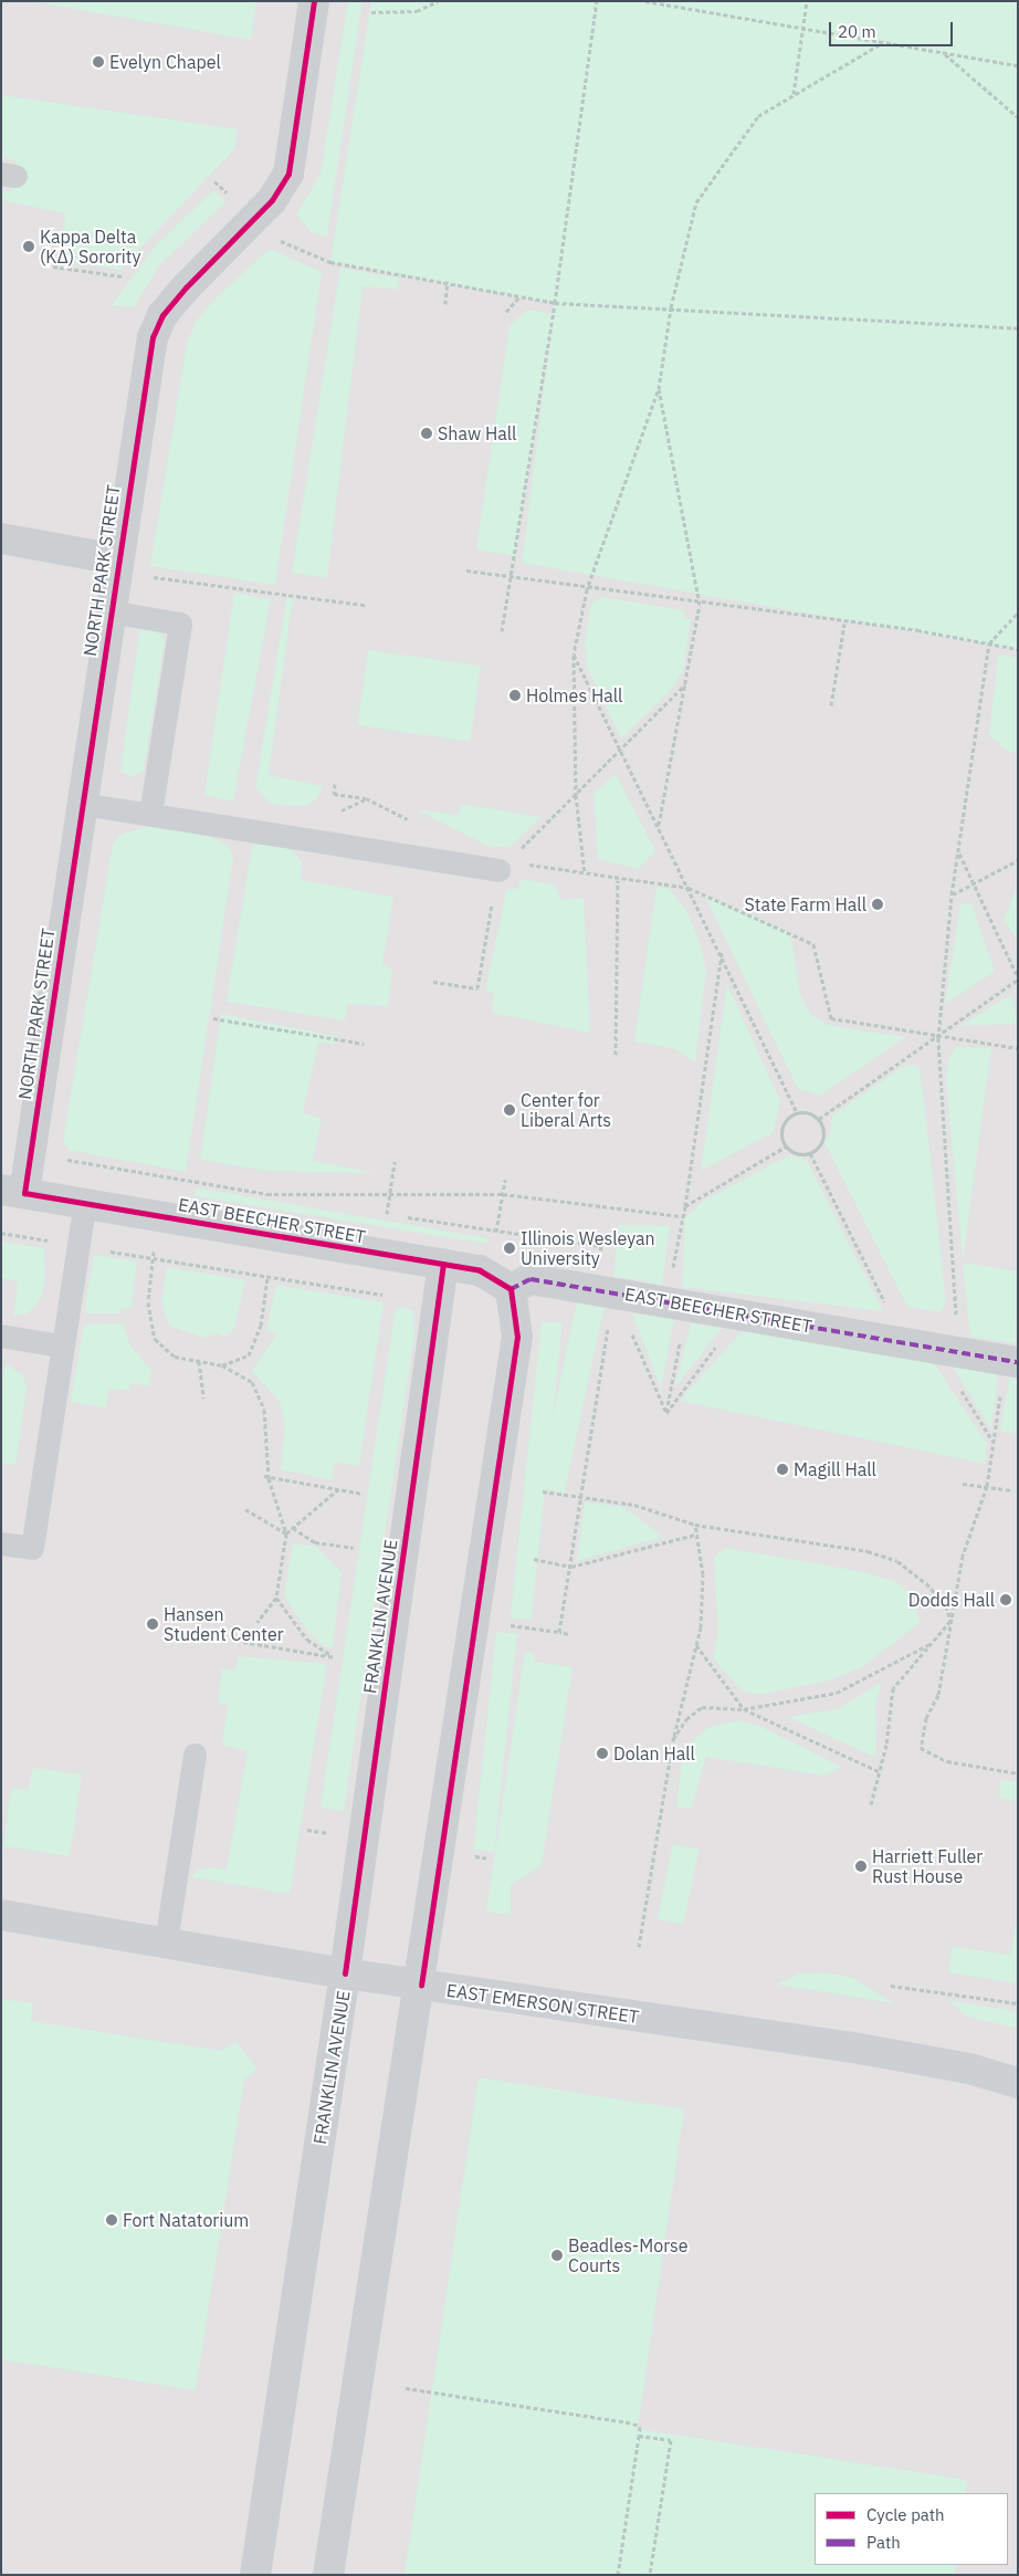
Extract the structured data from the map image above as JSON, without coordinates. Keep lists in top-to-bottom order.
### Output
{
  "streets": {
    "main road": ["EAST EMERSON STREET"],
    "street": ["NORTH PARK STREET", "EAST BEECHER STREET", "FRANKLIN AVENUE"]
  },
  "crossings": [
    ["NORTH PARK STREET", "EAST BEECHER STREET"],
    ["EAST BEECHER STREET", "FRANKLIN AVENUE"],
    ["FRANKLIN AVENUE", "EAST EMERSON STREET"]
  ],
  "places": [
    "Evelyn Chapel",
    "Kappa Delta (ΚΔ) Sorority",
    "Shaw Hall",
    "Holmes Hall",
    "State Farm Hall",
    "Center for Liberal Arts",
    "Illinois Wesleyan University",
    "Magill Hall",
    "Dodds Hall",
    "Hansen Student Center",
    "Dolan Hall",
    "Harriett Fuller Rust House",
    "Fort Natatorium",
    "Beadles-Morse Courts"
  ],
  "legend": ["Cycle path", "Path"],
  "scale_bar": "20 m"
}
